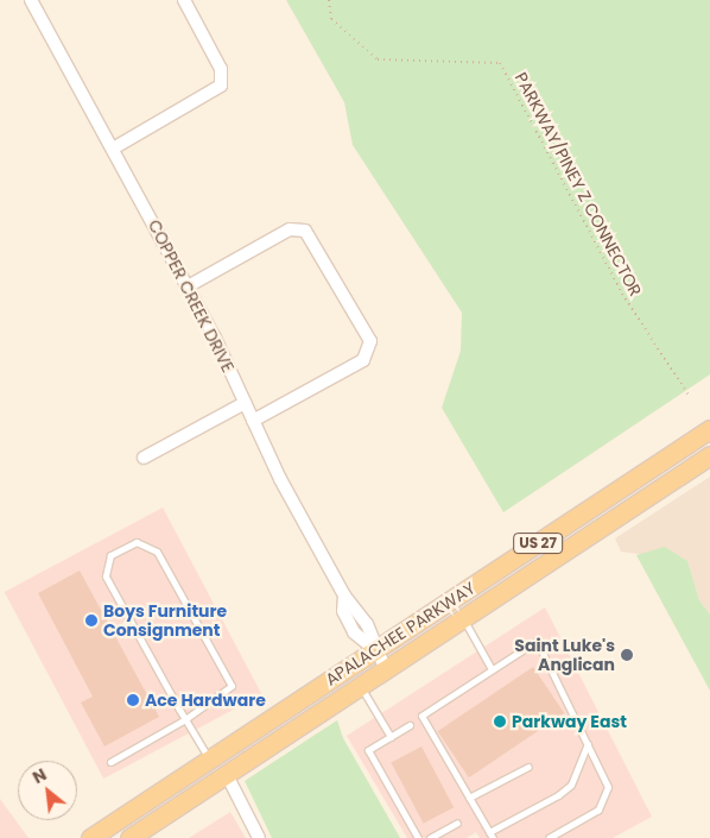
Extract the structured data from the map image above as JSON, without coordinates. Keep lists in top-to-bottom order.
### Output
{
  "streets": {
    "main road": ["US 27", "APALACHEE PARKWAY"],
    "street": ["COPPER CREEK DRIVE"],
    "path": ["PARKWAY/PINEY Z CONNECTOR"]
  },
  "crossings": [
    ["COPPER CREEK DRIVE", "APALACHEE PARKWAY"]
  ],
  "places": [
    "Boys Furniture Consignment",
    "Saint Luke's Anglican",
    "Ace Hardware",
    "Parkway East"
  ],
  "north": "top left"
}
